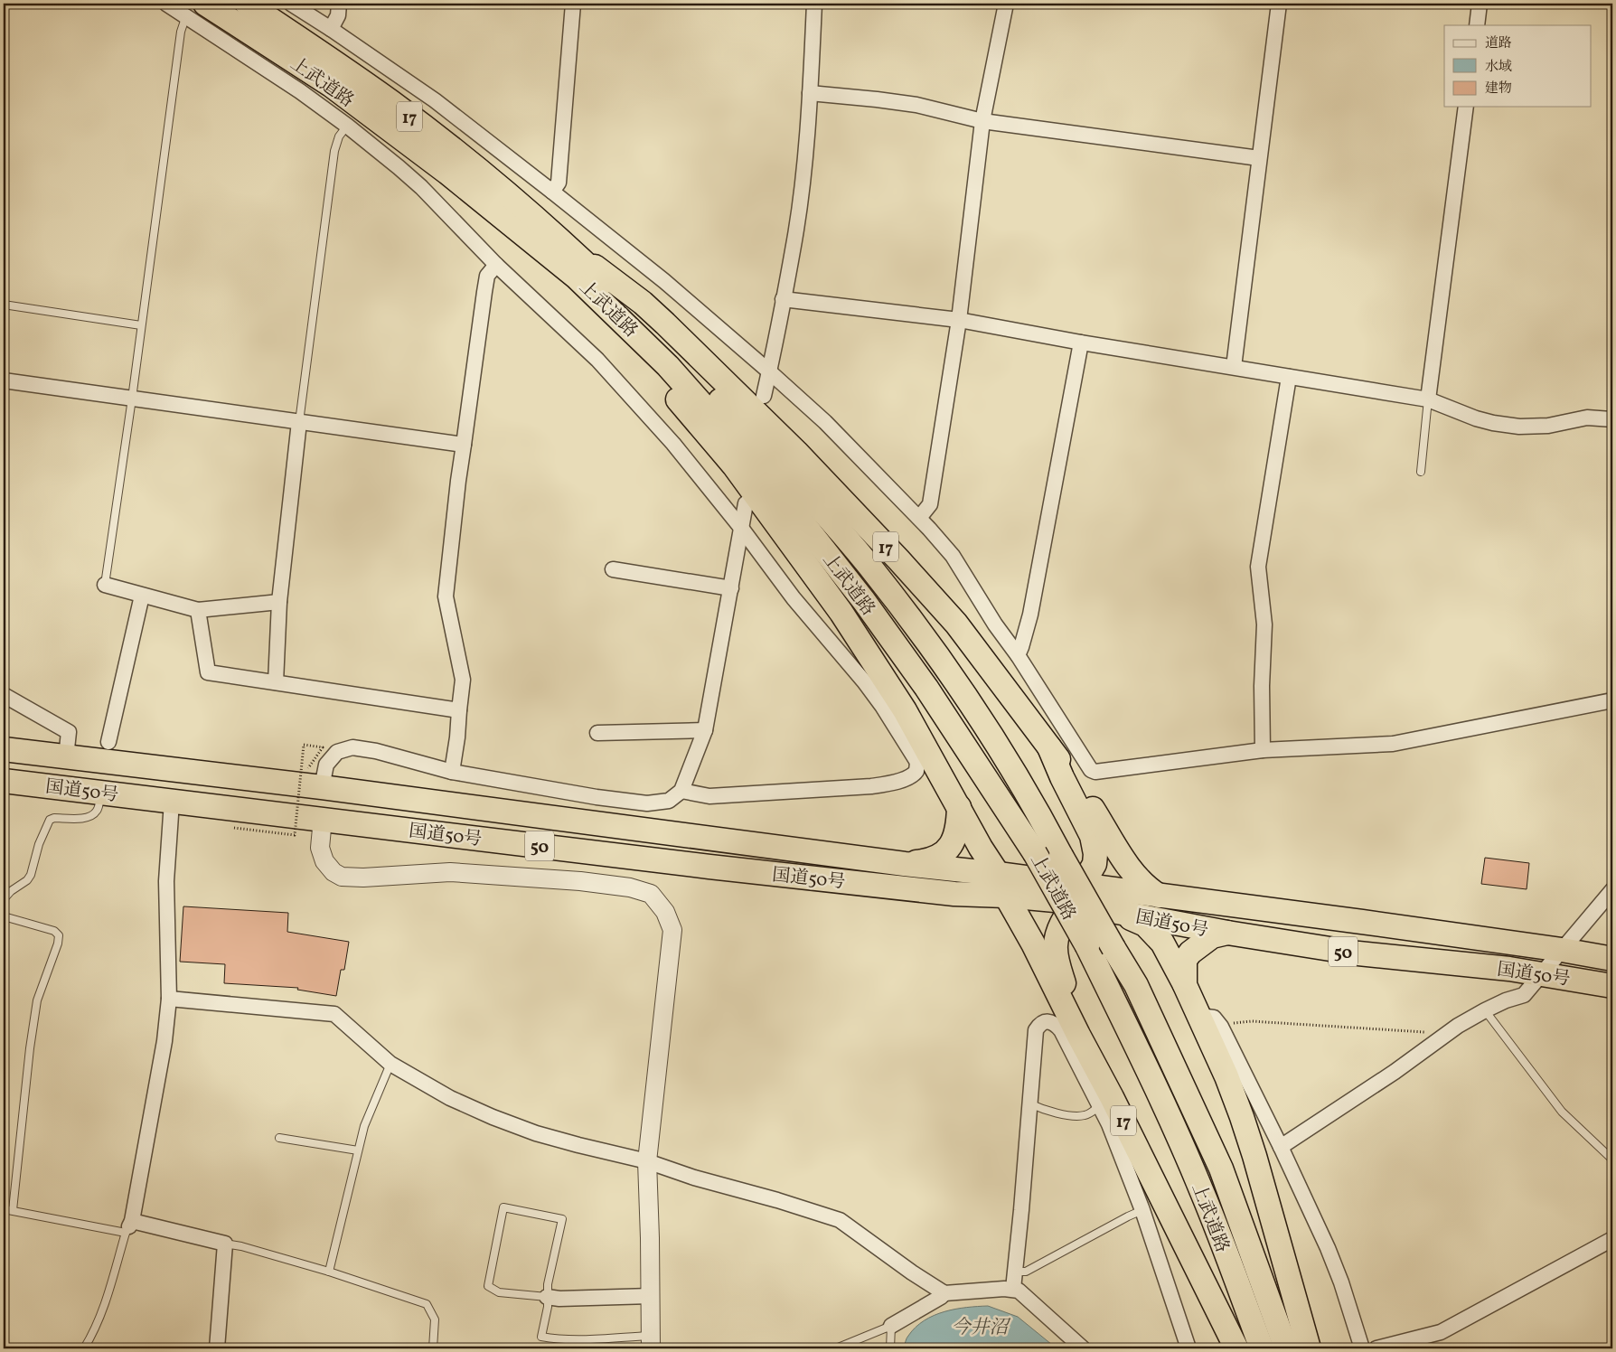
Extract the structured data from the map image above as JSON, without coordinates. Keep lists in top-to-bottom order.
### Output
{
  "streets": {
    "highway": [
      "上武道路",
      "17",
      "国道50号",
      "50"
    ]
  },
  "crossings": [
    ["上武道路", "17"],
    ["17", "国道50号"]
  ],
  "water": ["今井沼"],
  "legend": ["道路", "水域", "建物"]
}
